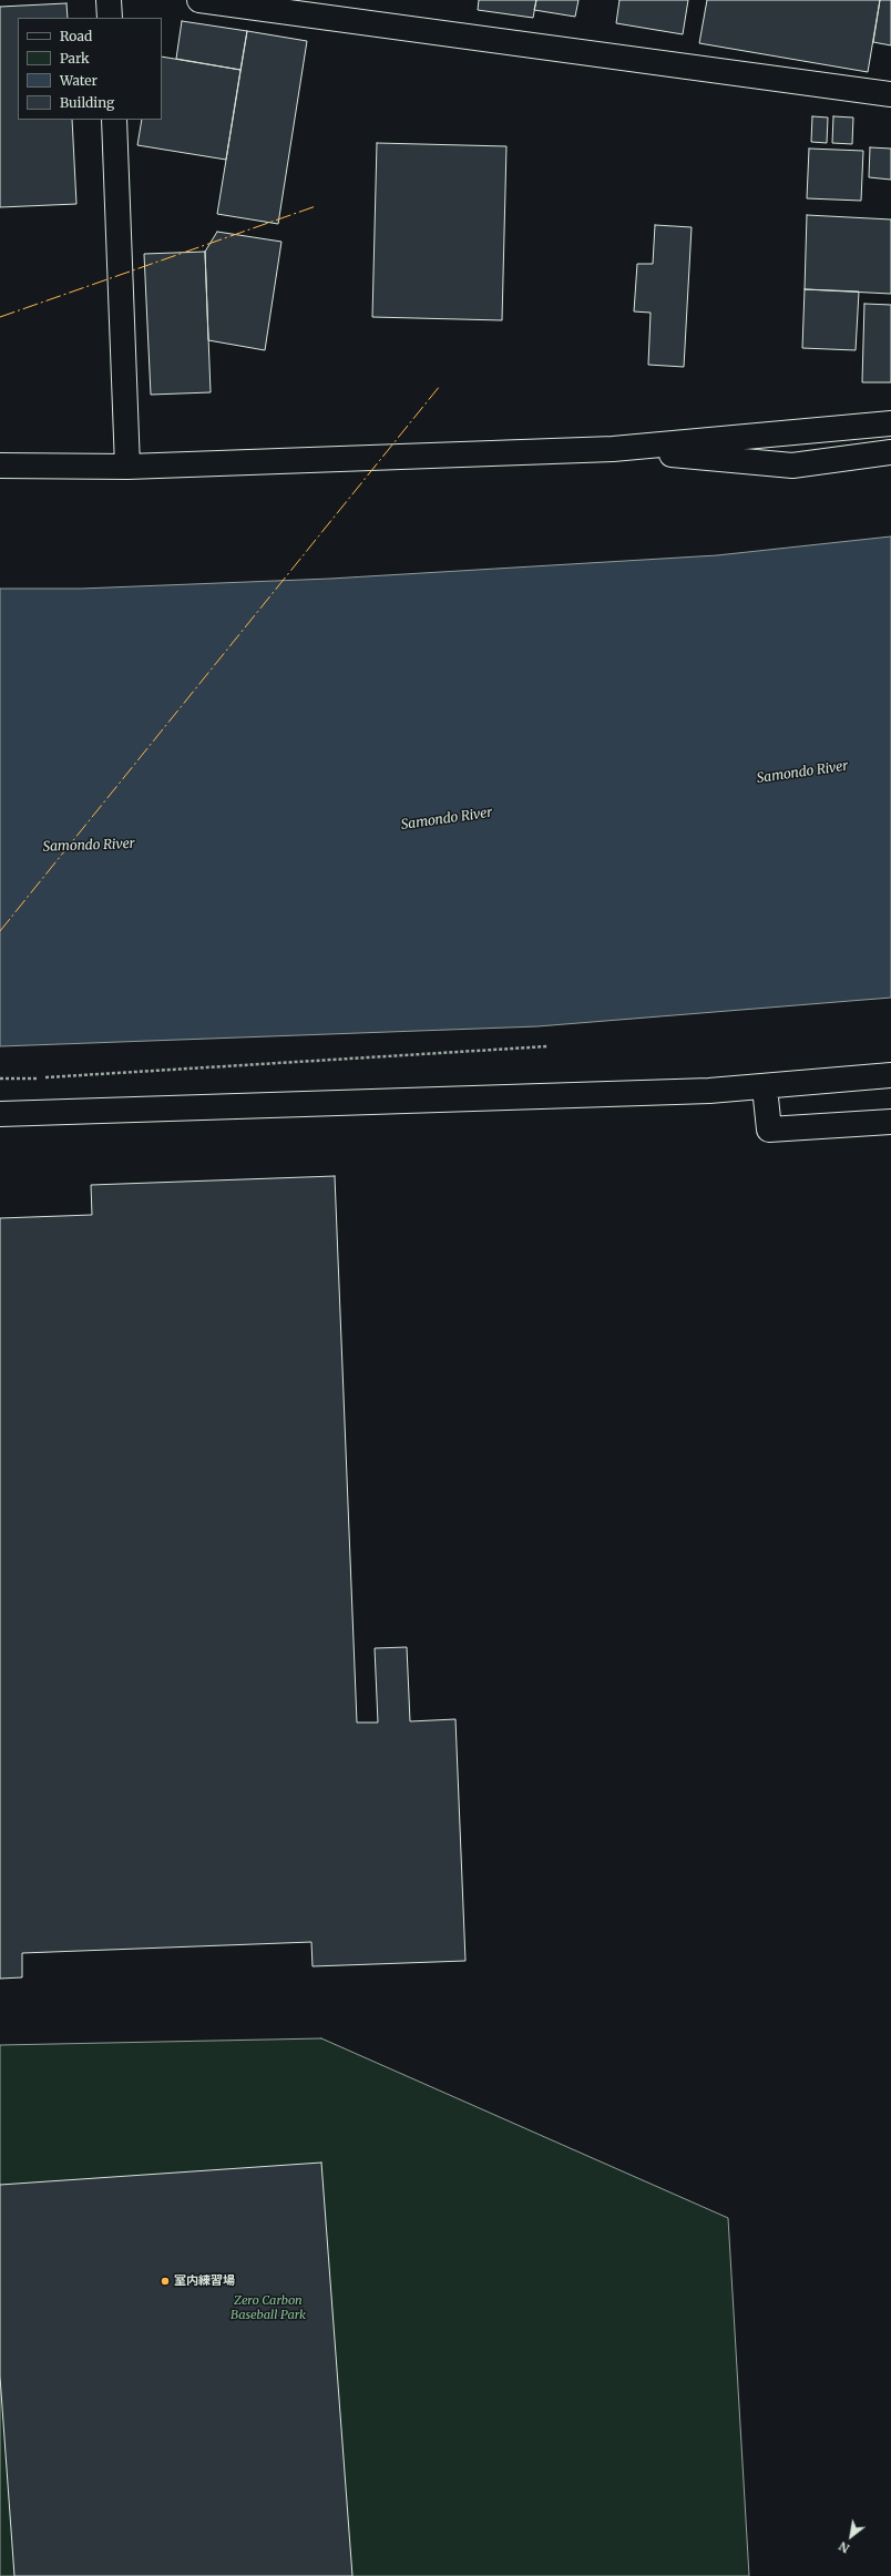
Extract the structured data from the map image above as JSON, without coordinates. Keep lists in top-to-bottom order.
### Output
{
  "water": ["Samondo River"],
  "parks": ["Zero Carbon Baseball Park"],
  "places": ["室内練習場"],
  "legend": [
    "Road",
    "Park",
    "Water",
    "Building"
  ],
  "north": "bottom left"
}
